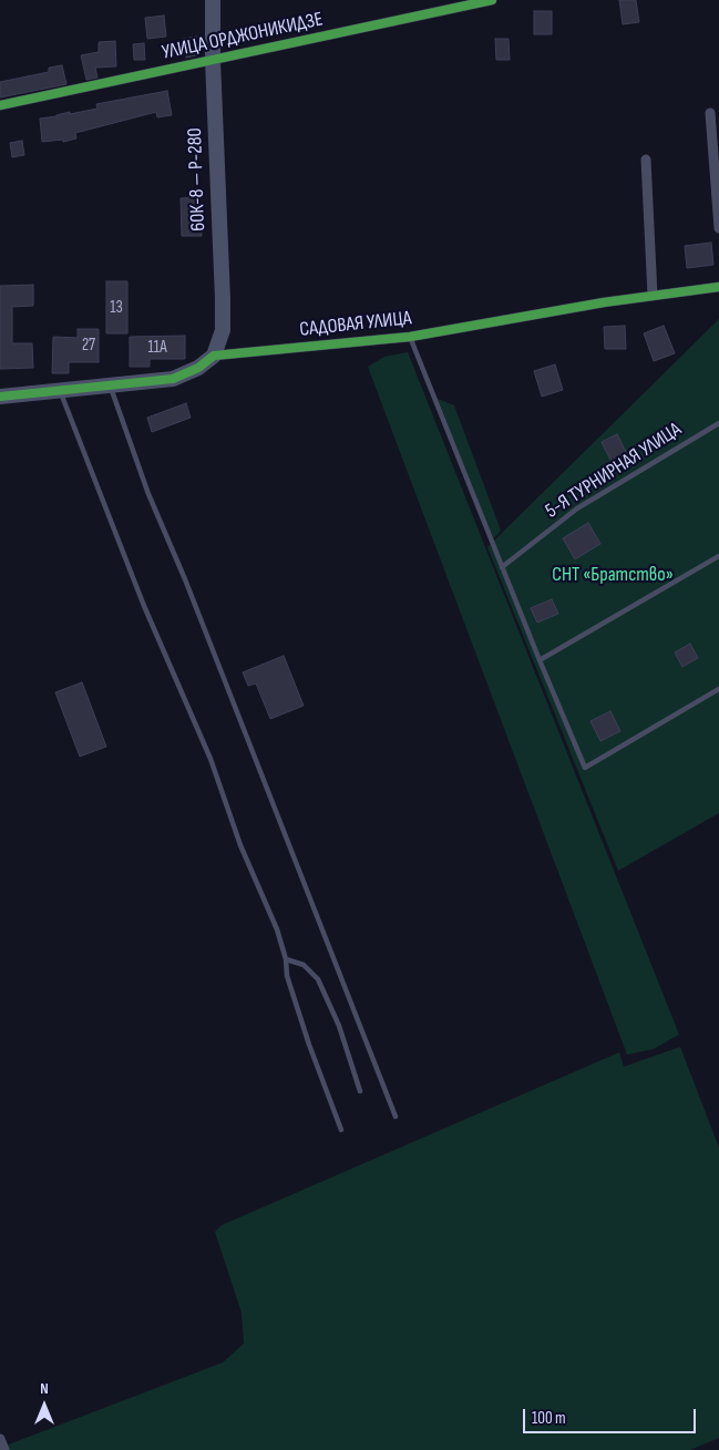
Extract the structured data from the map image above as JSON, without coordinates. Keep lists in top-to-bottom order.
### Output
{
  "streets": {
    "street": ["УЛИЦА ОРДЖОНИКИДЗЕ", "60К-8 — Р-280", "САДОВАЯ УЛИЦА"],
    "lane": ["5-Я ТУРНИРНАЯ УЛИЦА"]
  },
  "crossings": [
    ["УЛИЦА ОРДЖОНИКИДЗЕ", "60К-8 — Р-280"],
    ["60К-8 — Р-280", "САДОВАЯ УЛИЦА"]
  ],
  "parks": ["СНТ «Братство»"],
  "house_numbers": ["13", "27", "11А"],
  "scale_bar": "100 m",
  "north": "top"
}
